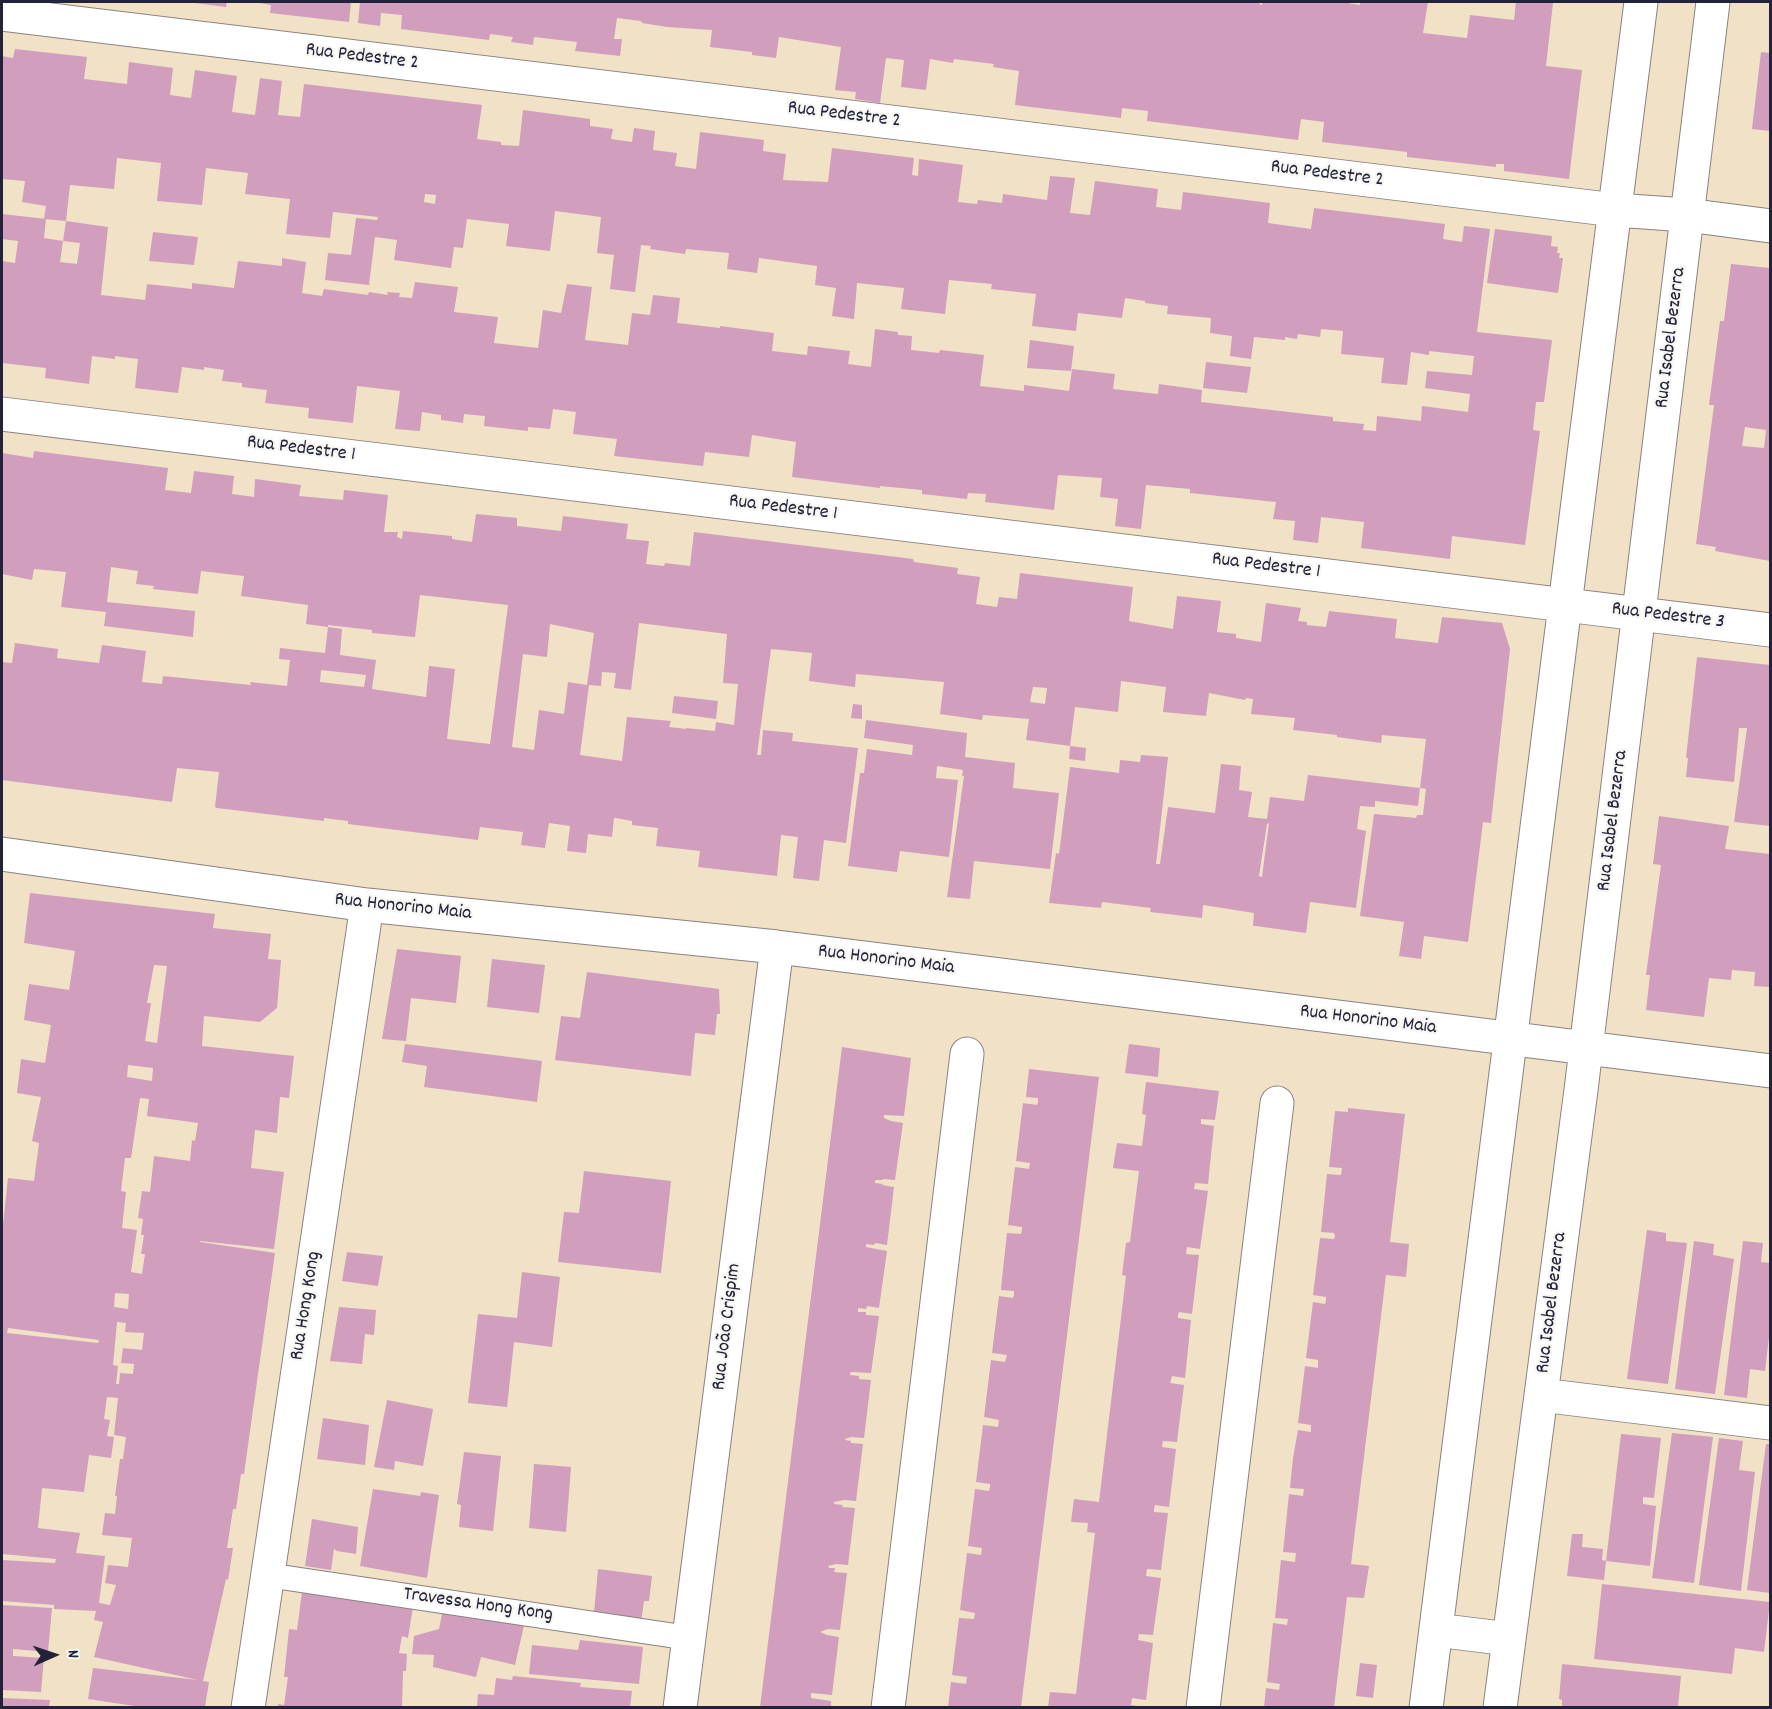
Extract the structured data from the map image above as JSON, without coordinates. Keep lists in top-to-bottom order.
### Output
{
  "streets": {
    "street": [
      "Rua Pedestre 2",
      "Rua Isabel Bezerra",
      "Rua Pedestre 1",
      "Rua Pedestre 3",
      "Rua Honorino Maia",
      "Rua Hong Kong",
      "Rua João Crispim"
    ],
    "lane": ["Travessa Hong Kong"]
  },
  "crossings": [
    ["Rua Pedestre 2", "Rua Isabel Bezerra"],
    ["Rua Isabel Bezerra", "Rua Pedestre 3"],
    ["Rua Isabel Bezerra", "Rua Honorino Maia"],
    ["Rua Pedestre 1", "Rua Pedestre 3"],
    ["Rua Honorino Maia", "Rua Hong Kong"],
    ["Rua Honorino Maia", "Rua João Crispim"],
    ["Rua Hong Kong", "Travessa Hong Kong"],
    ["Rua João Crispim", "Travessa Hong Kong"]
  ],
  "north": "right"
}
